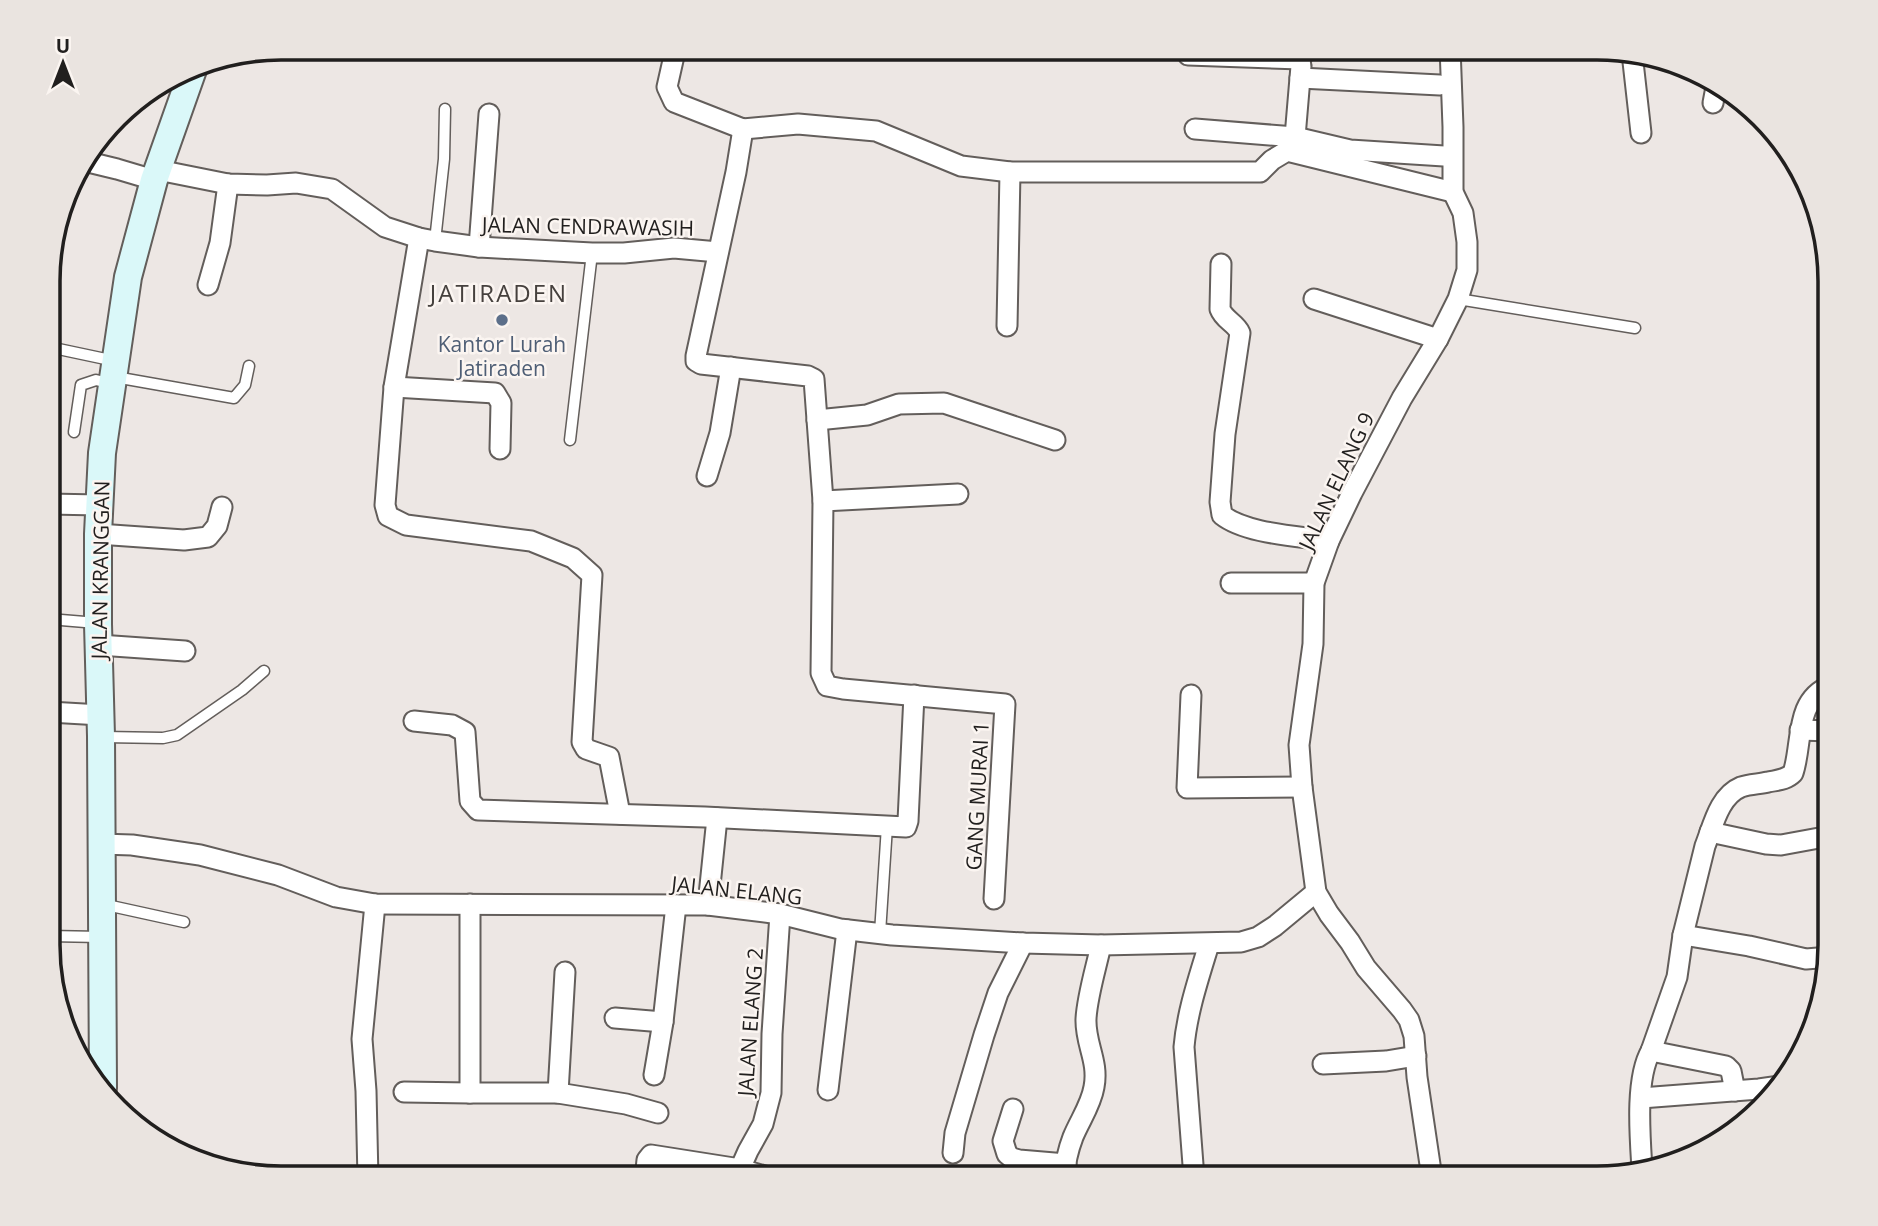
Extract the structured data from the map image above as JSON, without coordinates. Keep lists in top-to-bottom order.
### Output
{
  "streets": {
    "main road": ["JALAN KRANGGAN"],
    "street": [
      "JALAN CENDRAWASIH",
      "JALAN ELANG 9",
      "GANG MURAI 1",
      "JALAN ELANG",
      "JALAN ELANG 2"
    ]
  },
  "crossings": [
    ["JALAN CENDRAWASIH", "JALAN KRANGGAN"],
    ["JALAN CENDRAWASIH", "GANG MURAI 1"],
    ["JALAN ELANG 9", "JALAN ELANG"],
    ["JALAN KRANGGAN", "JALAN ELANG"],
    ["JALAN ELANG", "JALAN ELANG 2"]
  ],
  "districts": ["JATIRADEN"],
  "places": ["Kantor Lurah Jatiraden"],
  "north": "top"
}
